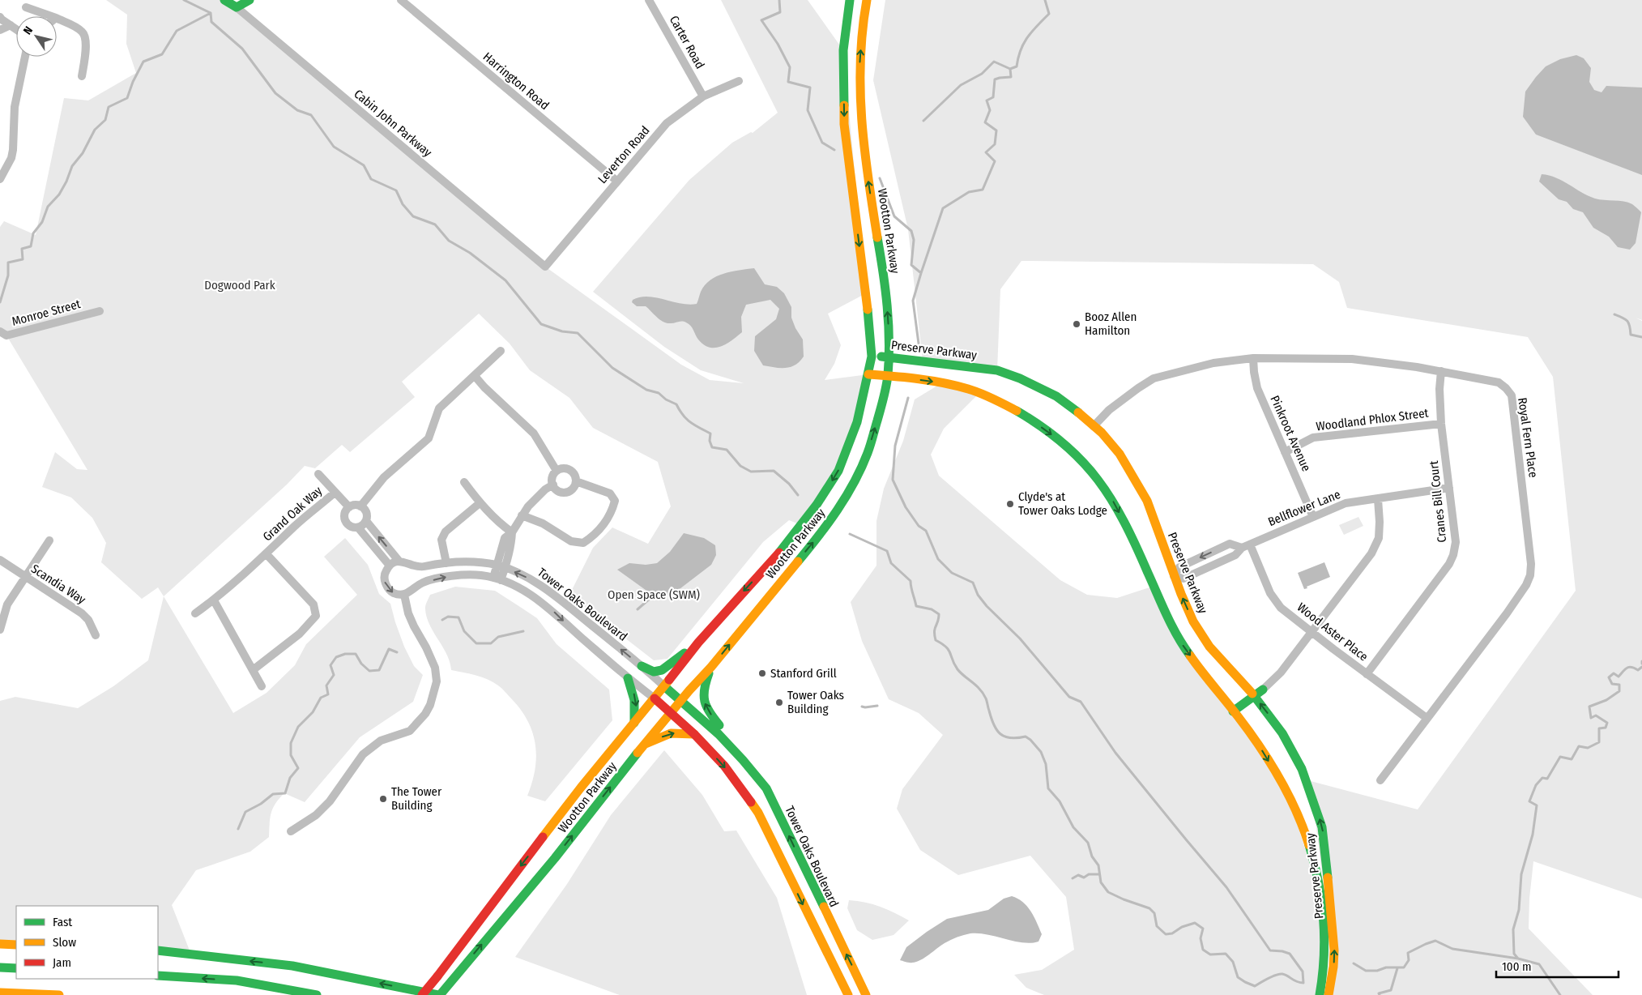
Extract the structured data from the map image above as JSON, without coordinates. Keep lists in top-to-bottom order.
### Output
{
  "streets": {
    "main road": [
      "Cabin John Parkway",
      "Wootton Parkway",
      "Preserve Parkway",
      "Tower Oaks Boulevard"
    ],
    "street": [
      "Carter Road",
      "Harrington Road",
      "Leverton Road",
      "Monroe Street",
      "Woodland Phlox Street",
      "Pinkroot Avenue",
      "Royal Fern Place",
      "Cranes Bill Court",
      "Bellflower Lane",
      "Grand Oak Way",
      "Scandia Way",
      "Wood Aster Place"
    ]
  },
  "crossings": [
    ["Carter Road", "Leverton Road"],
    ["Harrington Road", "Leverton Road"],
    ["Cabin John Parkway", "Leverton Road"],
    ["Wootton Parkway", "Preserve Parkway"],
    ["Wootton Parkway", "Tower Oaks Boulevard"],
    ["Preserve Parkway", "Royal Fern Place"],
    ["Preserve Parkway", "Bellflower Lane"],
    ["Woodland Phlox Street", "Pinkroot Avenue"],
    ["Woodland Phlox Street", "Cranes Bill Court"],
    ["Pinkroot Avenue", "Royal Fern Place"],
    ["Pinkroot Avenue", "Bellflower Lane"],
    ["Royal Fern Place", "Cranes Bill Court"],
    ["Royal Fern Place", "Wood Aster Place"],
    ["Cranes Bill Court", "Bellflower Lane"],
    ["Cranes Bill Court", "Wood Aster Place"],
    ["Bellflower Lane", "Wood Aster Place"]
  ],
  "parks": ["Dogwood Park", "Open Space (SWM)"],
  "places": [
    "Booz Allen Hamilton",
    "Clyde's at Tower Oaks Lodge",
    "Stanford Grill",
    "Tower Oaks Building",
    "The Tower Building"
  ],
  "legend": ["Fast", "Slow", "Jam"],
  "scale_bar": "100 m",
  "north": "top left"
}
